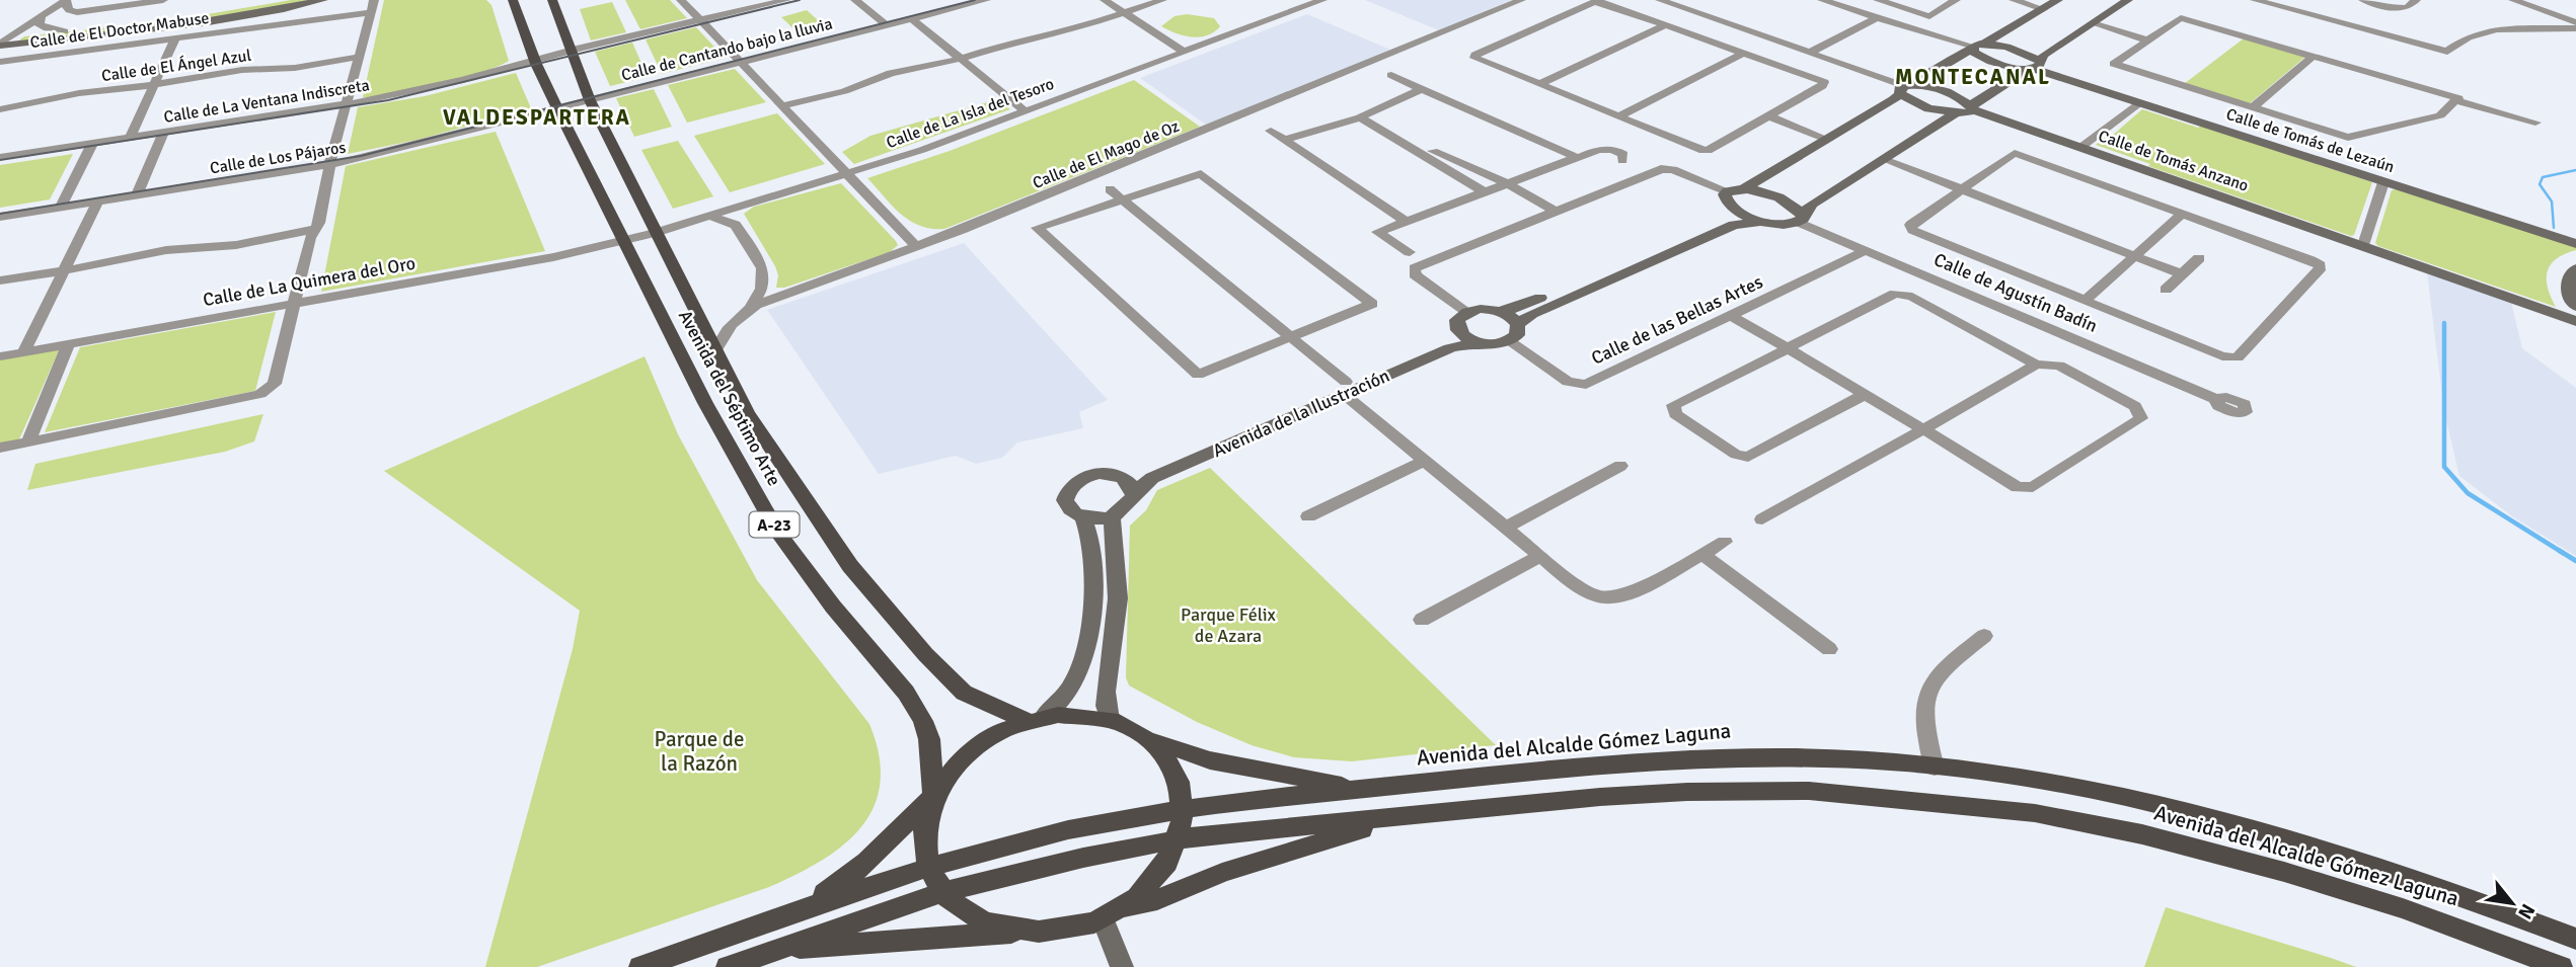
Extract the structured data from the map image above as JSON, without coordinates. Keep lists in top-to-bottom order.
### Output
{
  "streets": {
    "main road": ["Avenida del Séptimo Arte", "A-23", "Avenida del Alcalde Gómez Laguna"],
    "street": [
      "Calle de El Doctor Mabuse",
      "Calle de Cantando bajo la lluvia",
      "Calle de El Ángel Azul",
      "Calle de La Ventana Indiscreta",
      "Calle de La Isla del Tesoro",
      "Calle de Tomás de Lezaún",
      "Calle de El Mago de Oz",
      "Calle de Los Pájaros",
      "Calle de Tomás Anzano",
      "Calle de La Quimera del Oro",
      "Calle de Agustín Badín",
      "Calle de las Bellas Artes",
      "Avenida de la Ilustración"
    ]
  },
  "crossings": [
    ["Calle de Cantando bajo la lluvia", "Calle de Los Pájaros"],
    ["Calle de Cantando bajo la lluvia", "Avenida del Séptimo Arte"],
    ["Calle de La Ventana Indiscreta", "Avenida del Séptimo Arte"],
    ["Calle de La Isla del Tesoro", "Calle de La Quimera del Oro"],
    ["Calle de La Isla del Tesoro", "Avenida del Séptimo Arte"],
    ["Calle de El Mago de Oz", "Avenida del Séptimo Arte"],
    ["Calle de Los Pájaros", "Avenida del Séptimo Arte"],
    ["Calle de La Quimera del Oro", "Avenida del Séptimo Arte"],
    ["Calle de Agustín Badín", "Calle de las Bellas Artes"],
    ["Calle de las Bellas Artes", "Avenida de la Ilustración"],
    ["Avenida del Séptimo Arte", "Avenida del Alcalde Gómez Laguna"]
  ],
  "districts": ["MONTECANAL", "VALDESPARTERA"],
  "parks": ["Parque Félix de Azara", "Parque de la Razón"],
  "north": "bottom right"
}
